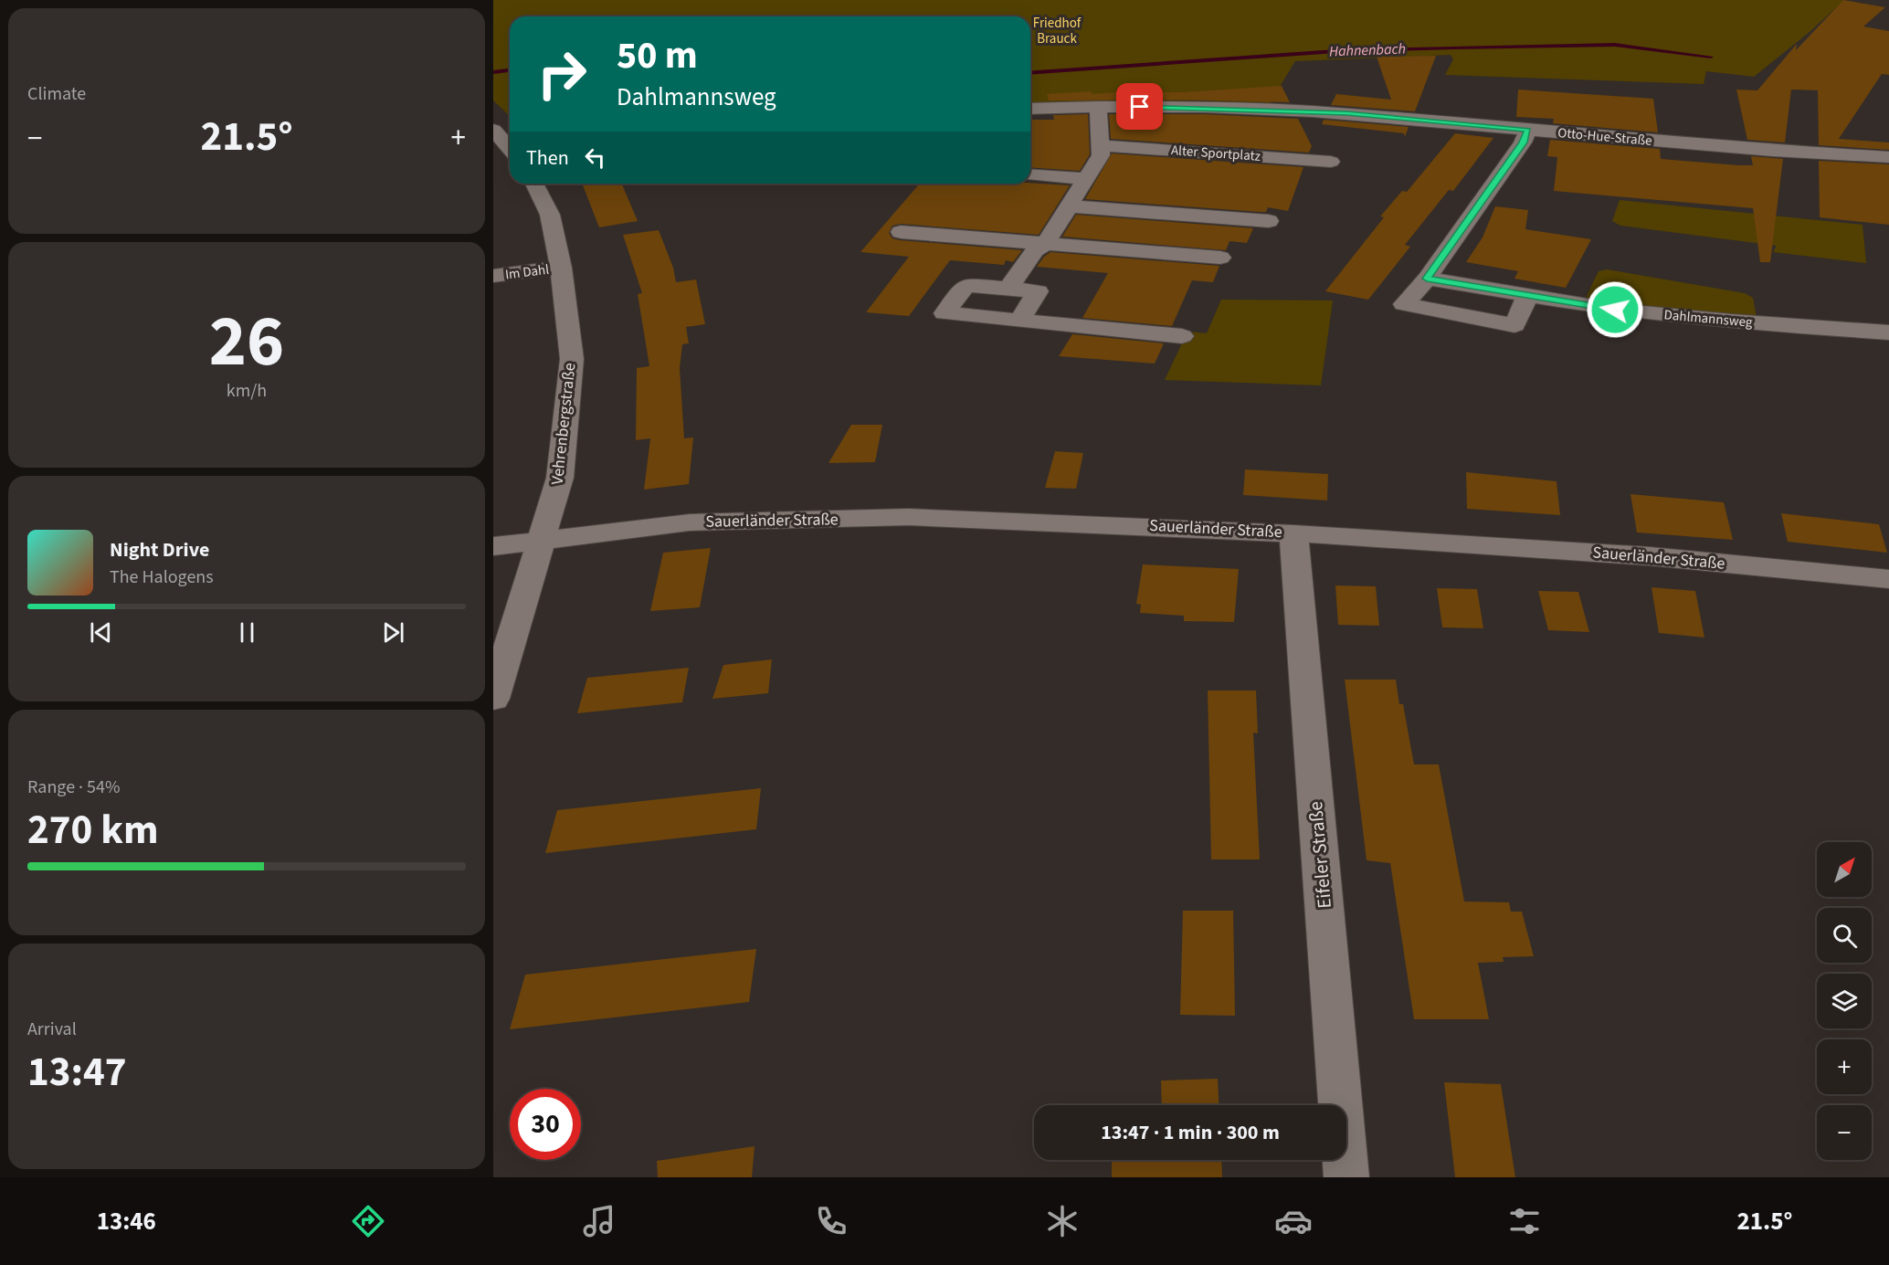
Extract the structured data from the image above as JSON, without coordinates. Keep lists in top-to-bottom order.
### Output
{
  "streets": {
    "street": [
      "Otto-Hue-Straße",
      "Alter Sportplatz",
      "Im Dahl",
      "Dahlmannsweg",
      "Vehrenbergstraße",
      "Sauerländer Straße",
      "Eifeler Straße"
    ]
  },
  "crossings": [
    ["Im Dahl", "Vehrenbergstraße"],
    ["Vehrenbergstraße", "Sauerländer Straße"],
    ["Sauerländer Straße", "Eifeler Straße"]
  ],
  "water": ["Hahnenbach"],
  "parks": ["Friedhof Brauck"],
  "north": "top right",
  "page": {
    "tile": [
      "Climate",
      ["26", "km/h"],
      ["Range · 54%", "270 km"],
      ["Arrival", "13:47"]
    ],
    "turn": ["50 m", "Dahlmannsweg"],
    "heat": ["−", "21.5°", "+"],
    "then": "Then",
    "song": ["Night Drive", "The Halogens"],
    "map_buttons": ["+", "−"],
    "limit": "30",
    "trip": "13:47 · 1 min · 300 m",
    "tabs": ["13:46", "21.5°"]
  }
}
